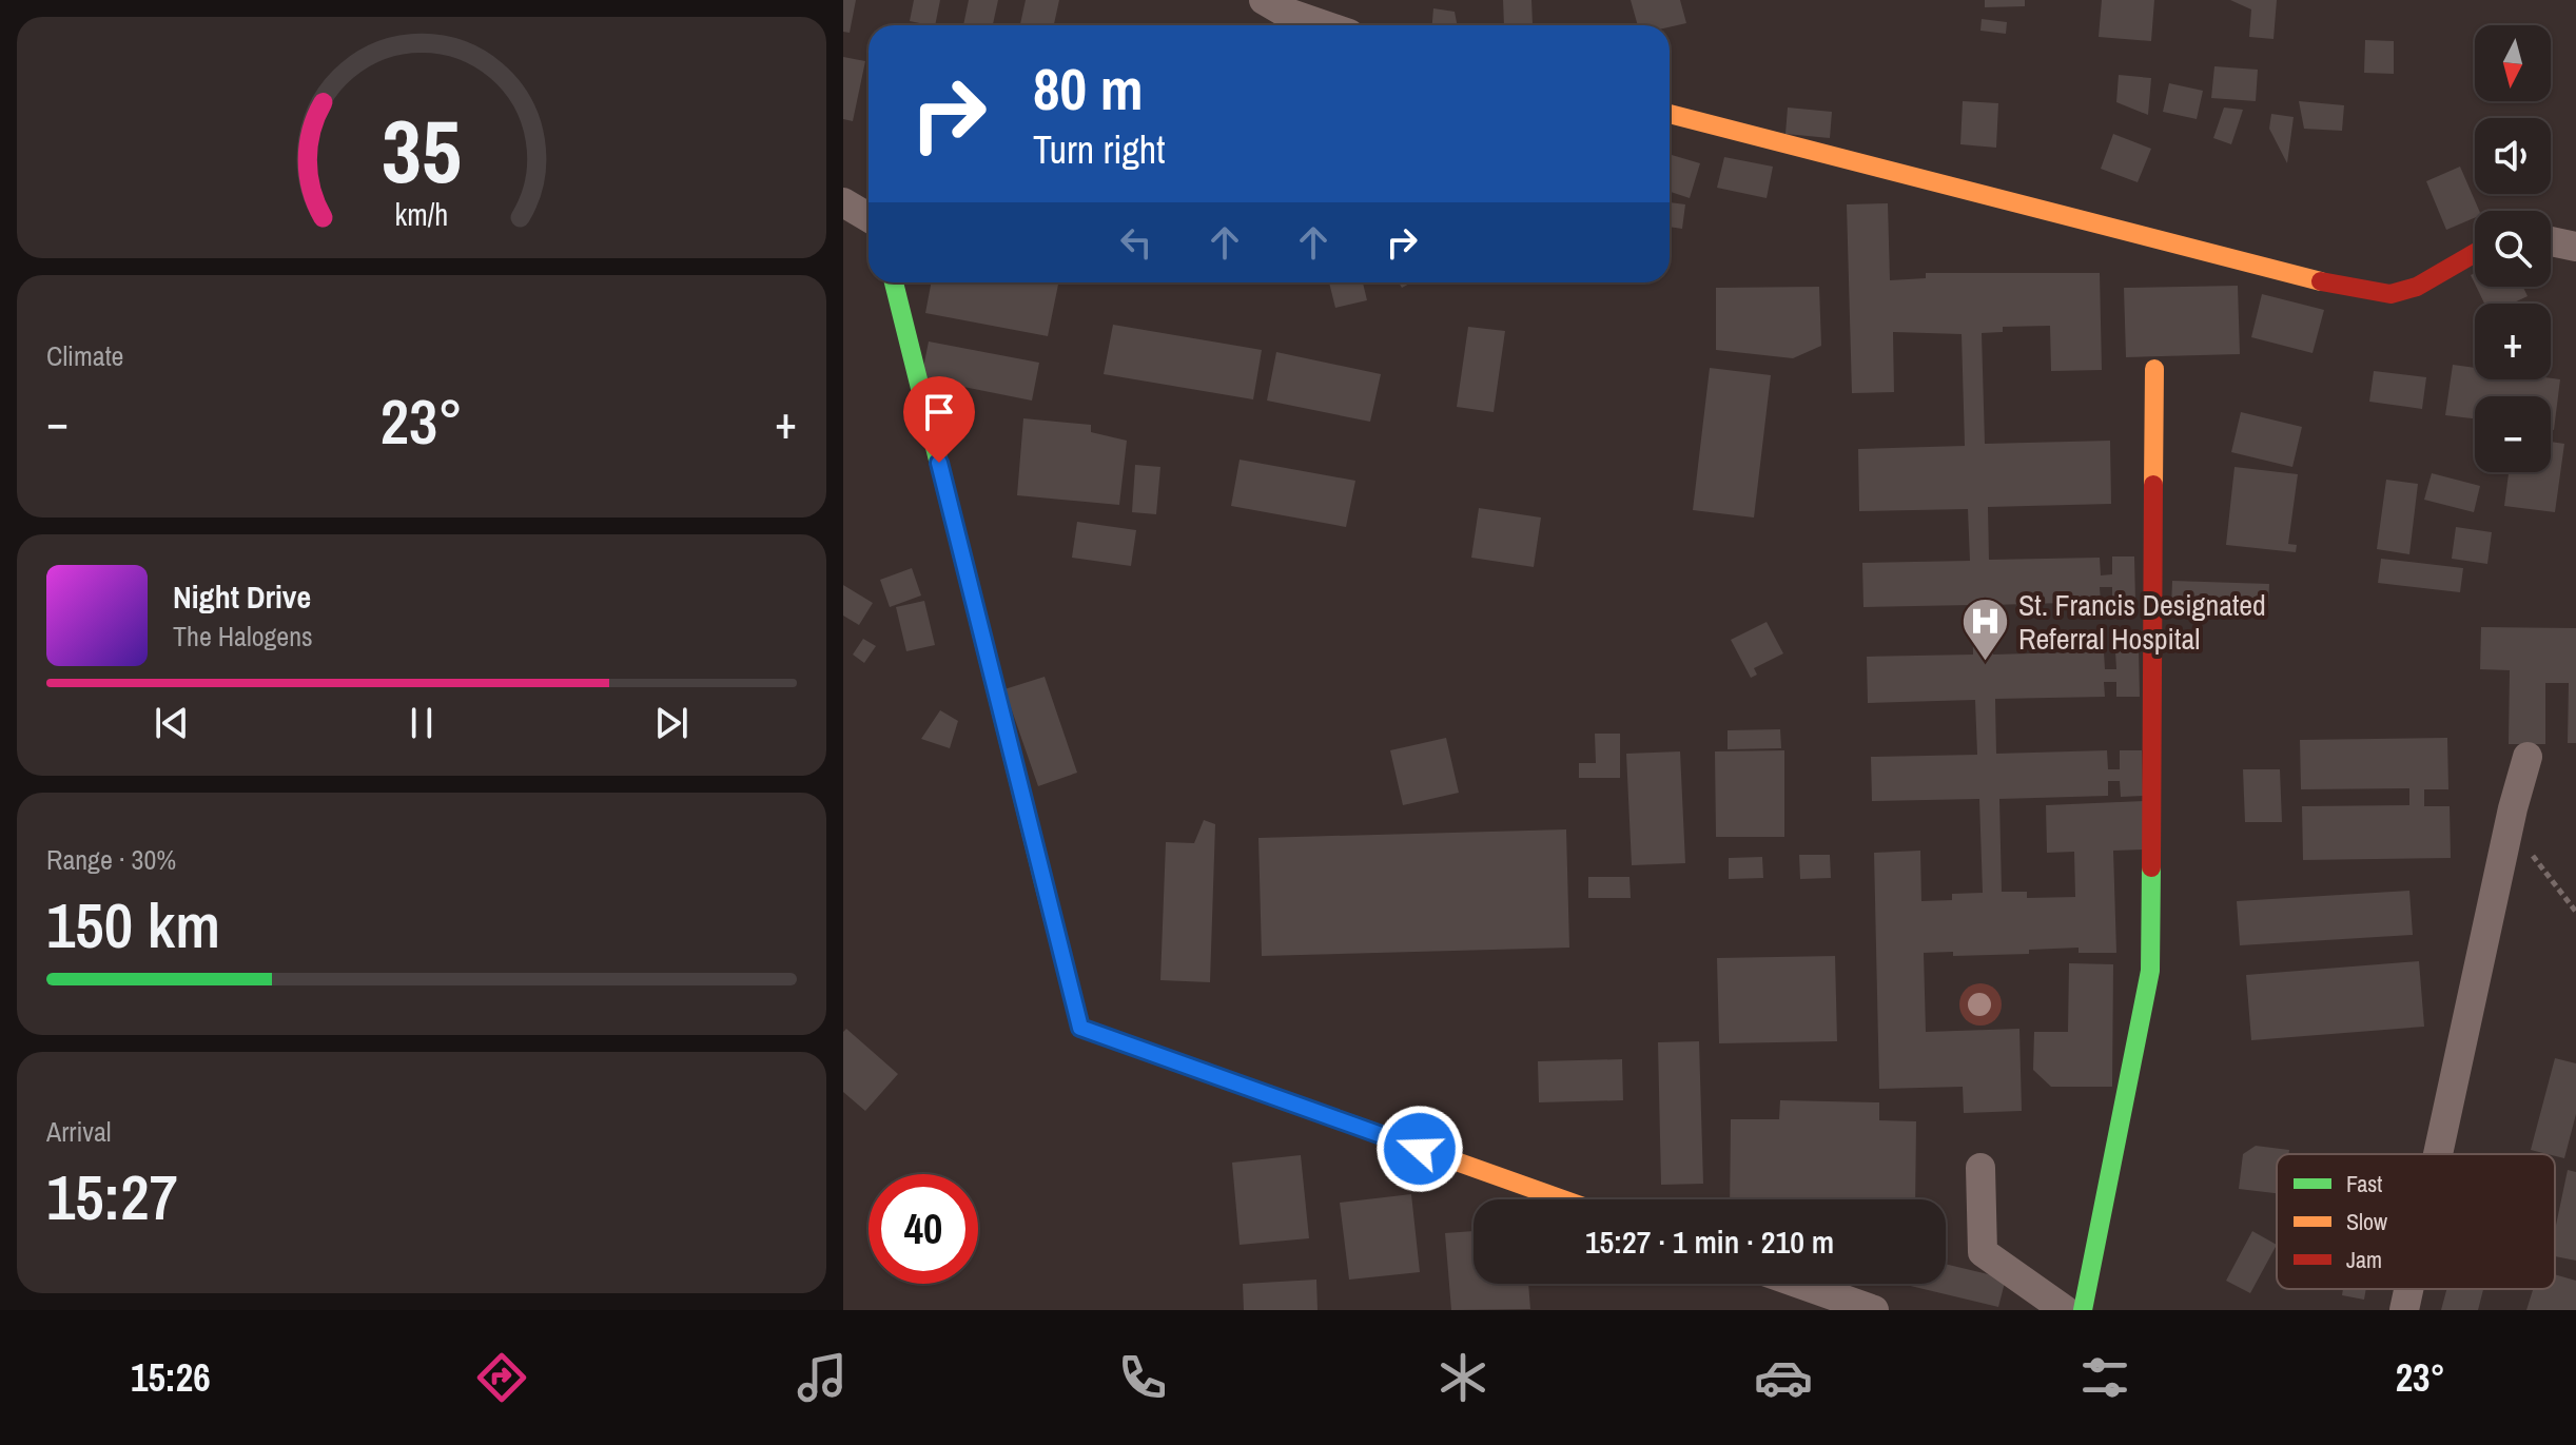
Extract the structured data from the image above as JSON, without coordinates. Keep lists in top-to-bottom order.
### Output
{
  "places": {
    "hospital": ["St. Francis Designated Referral Hospital"]
  },
  "legend": ["Fast", "Slow", "Jam"],
  "north": "bottom",
  "page": {
    "map_buttons": ["+", "−"],
    "turn": ["80 m", "Turn right"],
    "tile": [
      "Climate",
      ["Range · 30%", "150 km"],
      ["Arrival", "15:27"]
    ],
    "heat": ["−", "23°", "+"],
    "song": ["Night Drive", "The Halogens"],
    "limit": "40",
    "trip": "15:27 · 1 min · 210 m",
    "tabs": ["15:26", "23°"],
    "gauge": ["35", "km/h"]
  }
}
